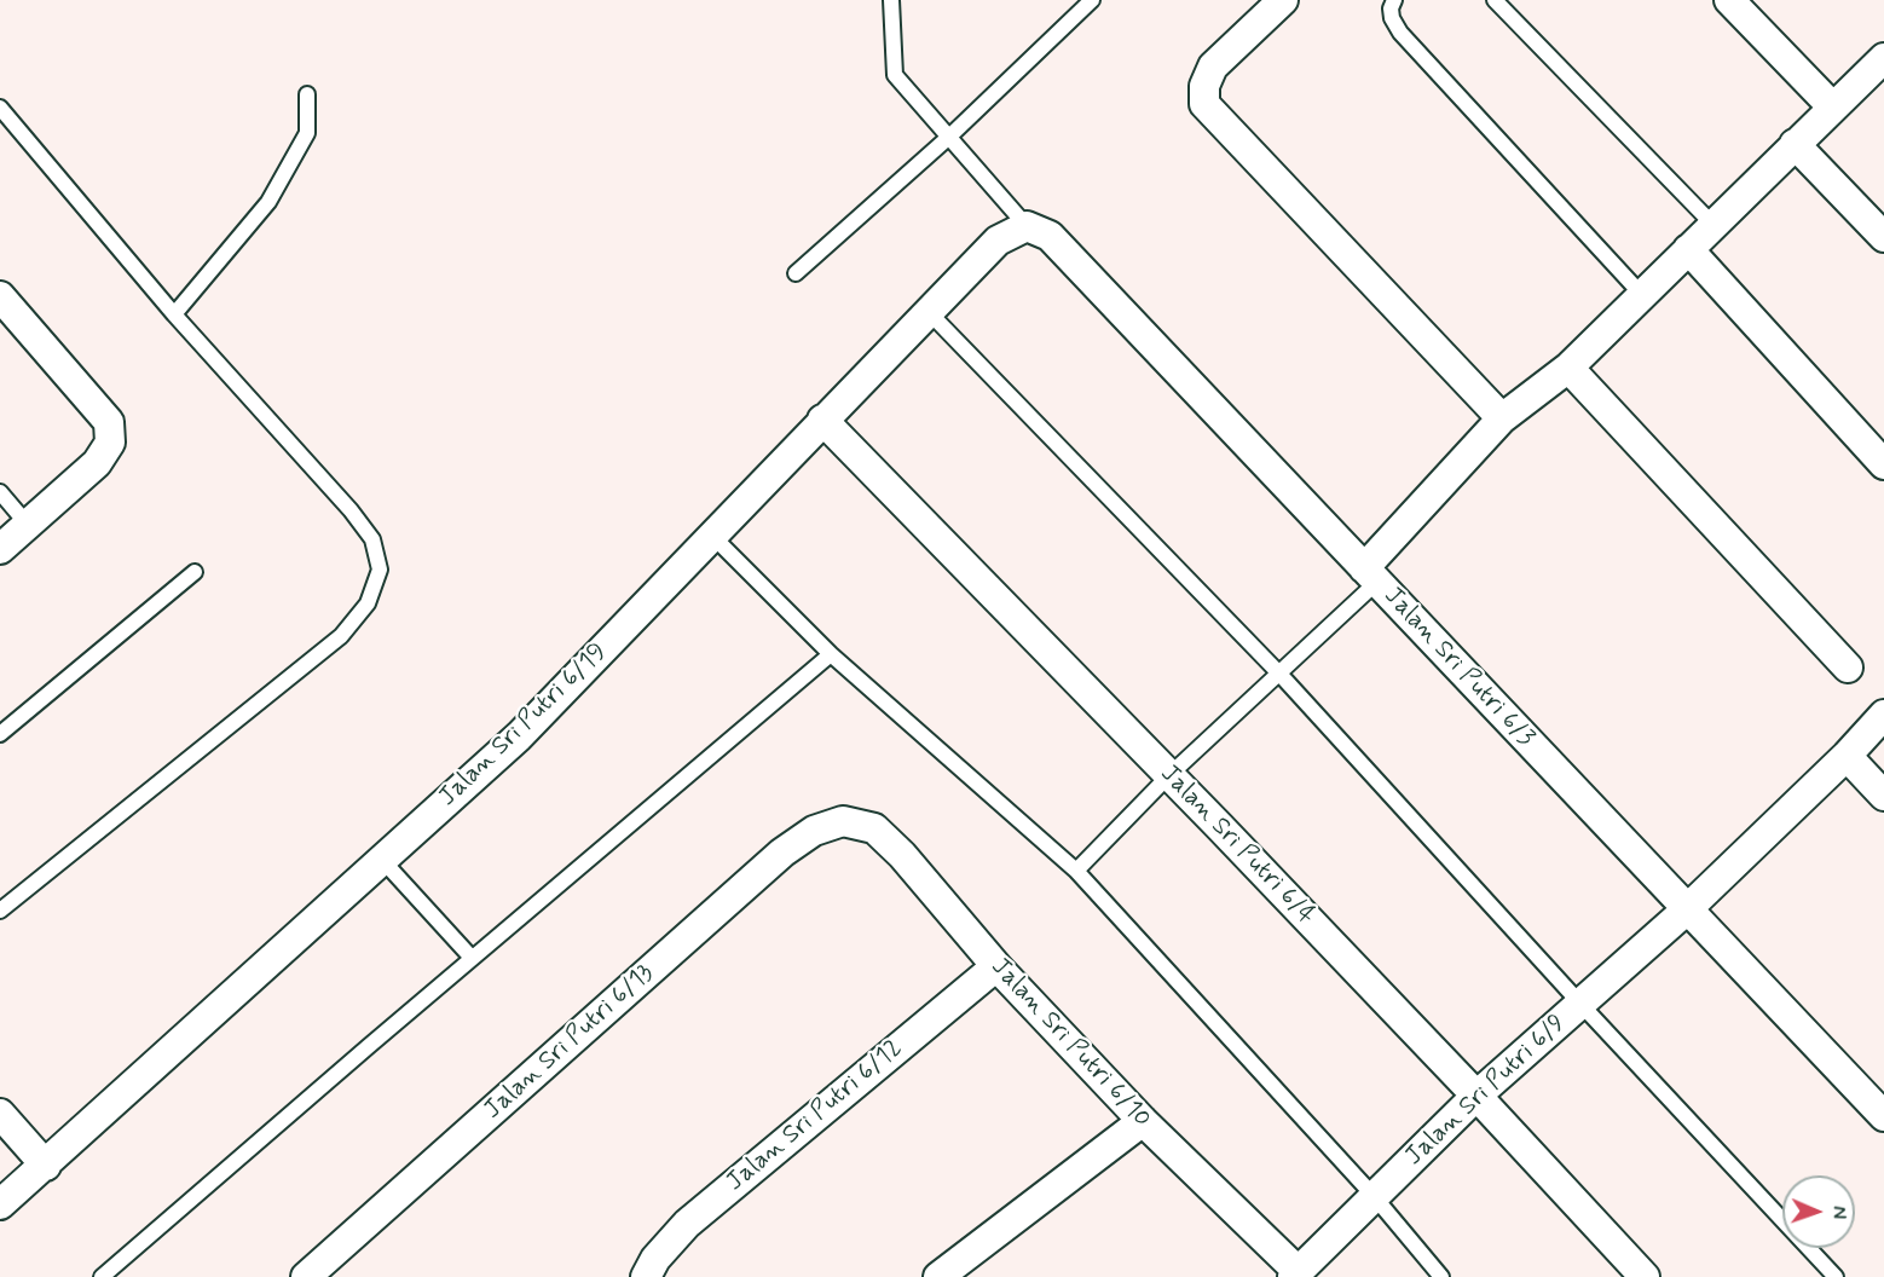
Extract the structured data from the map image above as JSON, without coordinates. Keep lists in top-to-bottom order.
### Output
{
  "streets": {
    "street": [
      "Jalan Sri Putri 6/3",
      "Jalan Sri Putri 6/19",
      "Jalan Sri Putri 6/4",
      "Jalan Sri Putri 6/13",
      "Jalan Sri Putri 6/10",
      "Jalan Sri Putri 6/9",
      "Jalan Sri Putri 6/12"
    ]
  },
  "crossings": [
    ["Jalan Sri Putri 6/3", "Jalan Sri Putri 6/19"],
    ["Jalan Sri Putri 6/3", "Jalan Sri Putri 6/9"],
    ["Jalan Sri Putri 6/19", "Jalan Sri Putri 6/4"],
    ["Jalan Sri Putri 6/4", "Jalan Sri Putri 6/9"],
    ["Jalan Sri Putri 6/13", "Jalan Sri Putri 6/10"],
    ["Jalan Sri Putri 6/10", "Jalan Sri Putri 6/9"],
    ["Jalan Sri Putri 6/10", "Jalan Sri Putri 6/12"]
  ],
  "north": "right"
}
